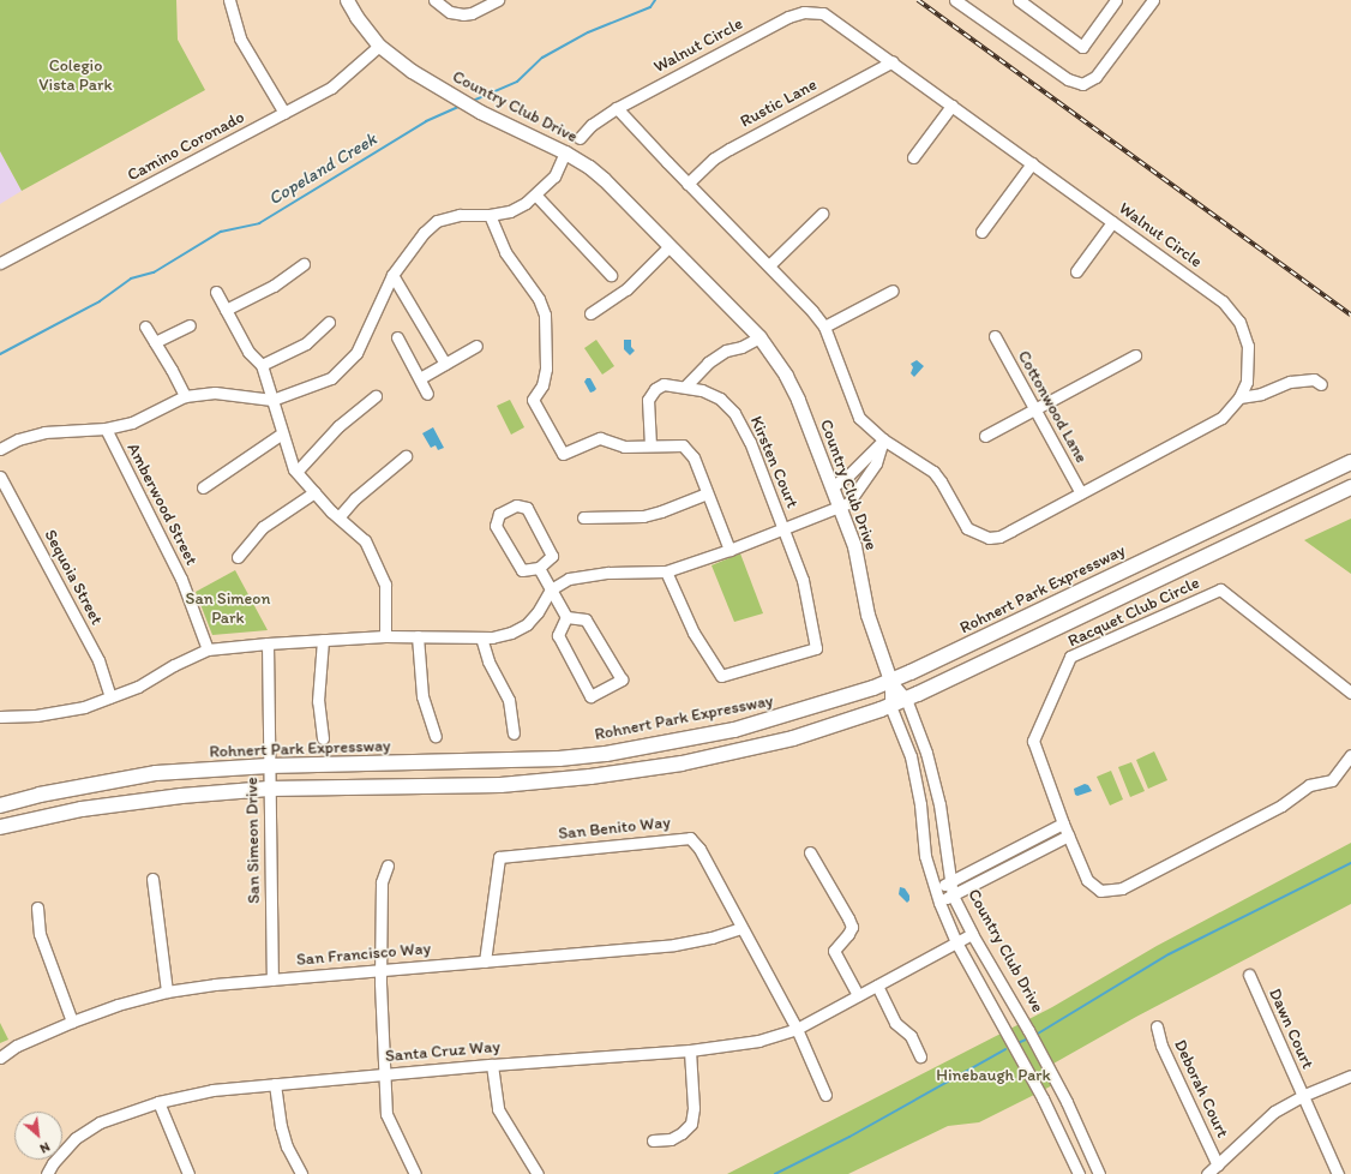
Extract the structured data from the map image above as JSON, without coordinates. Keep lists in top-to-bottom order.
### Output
{
  "streets": {
    "main road": ["Rohnert Park Expressway"],
    "street": [
      "Walnut Circle",
      "Rustic Lane",
      "Country Club Drive",
      "Camino Coronado",
      "Cottonwood Lane",
      "Kirsten Court",
      "Amberwood Street",
      "Sequoia Street",
      "Racquet Club Circle",
      "San Benito Way",
      "San Simeon Drive",
      "San Francisco Way",
      "Dawn Court",
      "Santa Cruz Way",
      "Deborah Court"
    ]
  },
  "crossings": [
    ["Walnut Circle", "Rustic Lane"],
    ["Walnut Circle", "Cottonwood Lane"],
    ["Country Club Drive", "Camino Coronado"],
    ["Country Club Drive", "Rohnert Park Expressway"],
    ["Country Club Drive", "Santa Cruz Way"],
    ["Rohnert Park Expressway", "San Simeon Drive"],
    ["San Benito Way", "San Francisco Way"],
    ["San Benito Way", "Santa Cruz Way"],
    ["San Simeon Drive", "San Francisco Way"]
  ],
  "water": ["Copeland Creek"],
  "parks": ["Colegio Vista Park", "San Simeon Park", "Hinebaugh Park"],
  "north": "bottom right"
}
